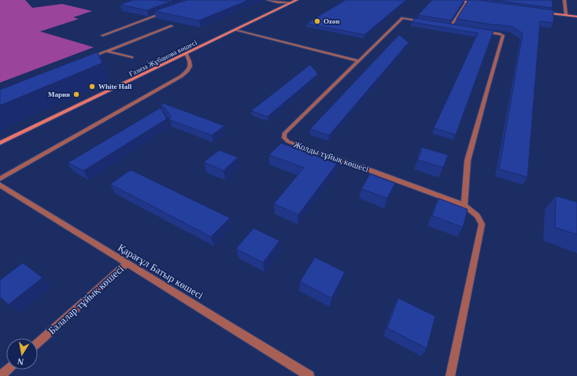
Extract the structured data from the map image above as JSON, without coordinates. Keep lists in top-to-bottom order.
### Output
{
  "streets": {
    "street": [
      "Ғазиза Жұбанова көшесі",
      "Жолды тұйық көшесі",
      "Қарағұл Батыр көшесі",
      "Балалар тұйық көшесі"
    ]
  },
  "crossings": [
    ["Қарағұл Батыр көшесі", "Балалар тұйық көшесі"]
  ],
  "places": ["Ozon", "White Hall", "Мария"],
  "north": "bottom"
}
